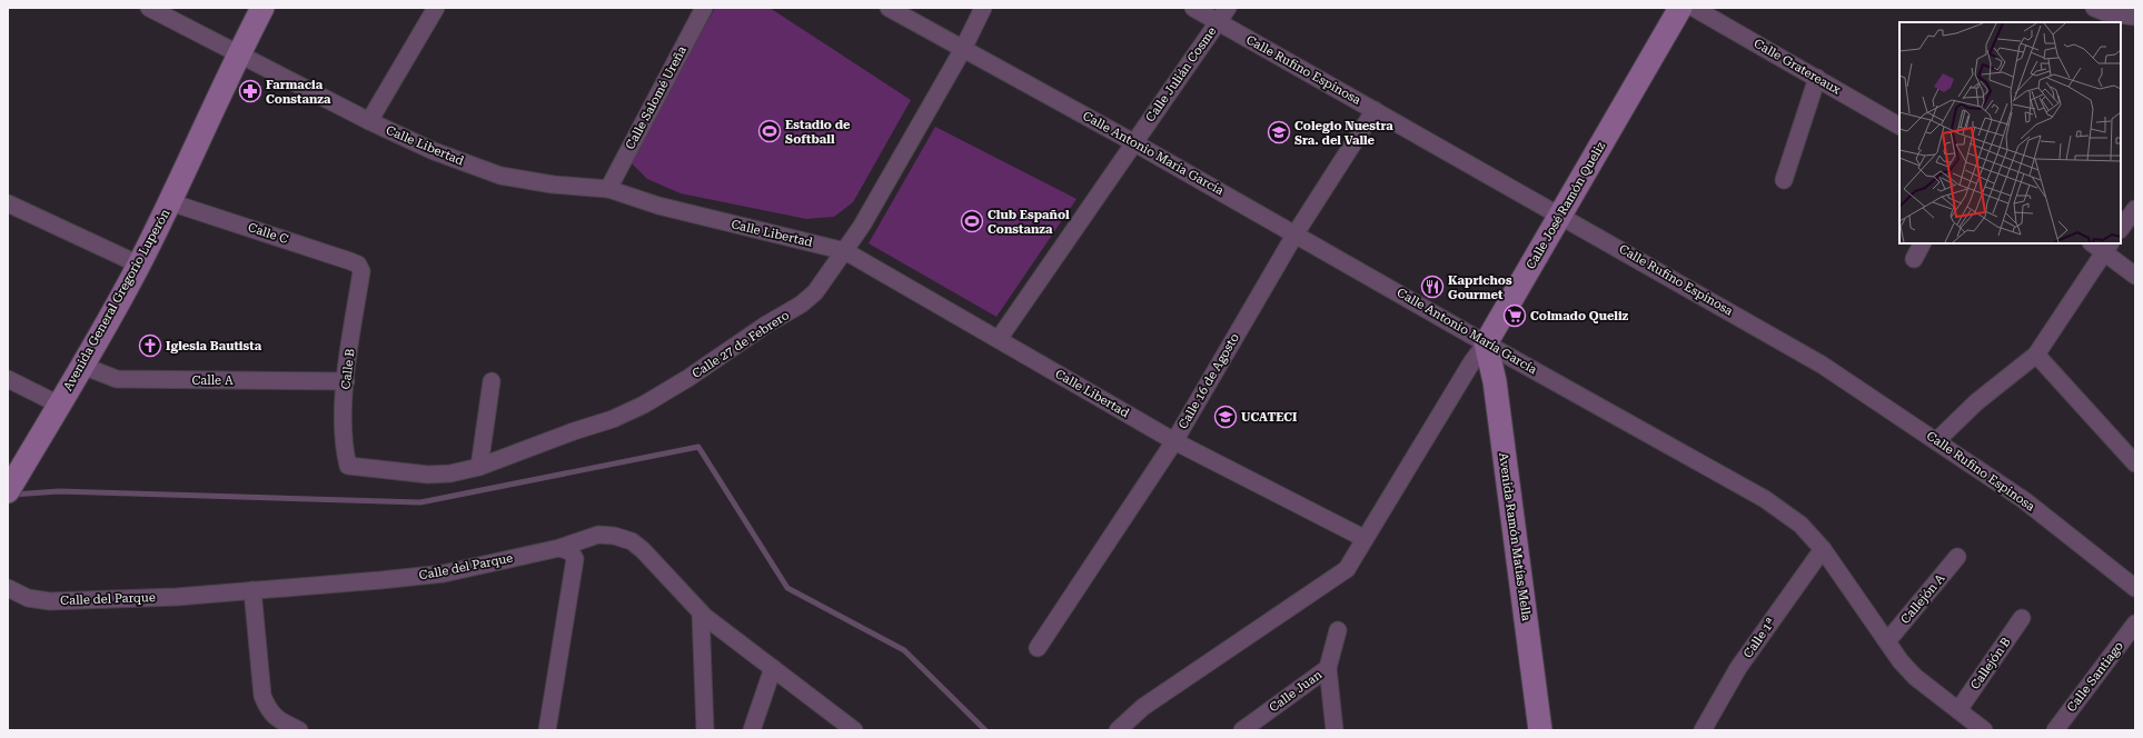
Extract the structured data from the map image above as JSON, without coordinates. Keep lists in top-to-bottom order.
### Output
{
  "streets": {
    "street": [
      "Calle Gratereaux",
      "Calle Rufino Espinosa",
      "Calle Julián Cosme",
      "Calle Salomé Ureña",
      "Calle Libertad",
      "Calle Antonio María García",
      "Calle José Ramón Queliz",
      "Calle C",
      "Avenida General Gregorio Luperón",
      "Calle 27 de Febrero",
      "Calle B",
      "Calle A",
      "Calle 16 de Agosto",
      "Avenida Ramón Matías Mella",
      "Calle del Parque",
      "Callejón A",
      "Calle 1ª",
      "Callejón B",
      "Calle Santiago",
      "Calle Juan"
    ]
  },
  "crossings": [
    ["Calle Rufino Espinosa", "Calle Julián Cosme"],
    ["Calle Rufino Espinosa", "Calle José Ramón Queliz"],
    ["Calle Rufino Espinosa", "Calle 16 de Agosto"],
    ["Calle Julián Cosme", "Calle Libertad"],
    ["Calle Julián Cosme", "Calle Antonio María García"],
    ["Calle Salomé Ureña", "Calle Libertad"],
    ["Calle Libertad", "Calle José Ramón Queliz"],
    ["Calle Libertad", "Avenida General Gregorio Luperón"],
    ["Calle Libertad", "Calle 27 de Febrero"],
    ["Calle Libertad", "Calle 16 de Agosto"],
    ["Calle Antonio María García", "Calle José Ramón Queliz"],
    ["Calle Antonio María García", "Calle 27 de Febrero"],
    ["Calle Antonio María García", "Calle 16 de Agosto"],
    ["Calle Antonio María García", "Avenida Ramón Matías Mella"],
    ["Calle Antonio María García", "Callejón A"],
    ["Calle Antonio María García", "Calle 1ª"],
    ["Calle Antonio María García", "Callejón B"],
    ["Calle José Ramón Queliz", "Avenida Ramón Matías Mella"],
    ["Calle C", "Avenida General Gregorio Luperón"],
    ["Calle C", "Calle B"],
    ["Avenida General Gregorio Luperón", "Calle A"],
    ["Calle 27 de Febrero", "Calle B"],
    ["Calle B", "Calle A"]
  ],
  "places": {
    "pharmacy": ["Farmacia Constanza"],
    "sports": ["Estadio de Softball", "Club Español Constanza"],
    "school or university": ["Colegio Nuestra Sra. del Valle", "UCATECI"],
    "restaurant": ["Kaprichos Gourmet"],
    "supermarket": ["Colmado Queliz"],
    "church": ["Iglesia Bautista"]
  }
}
